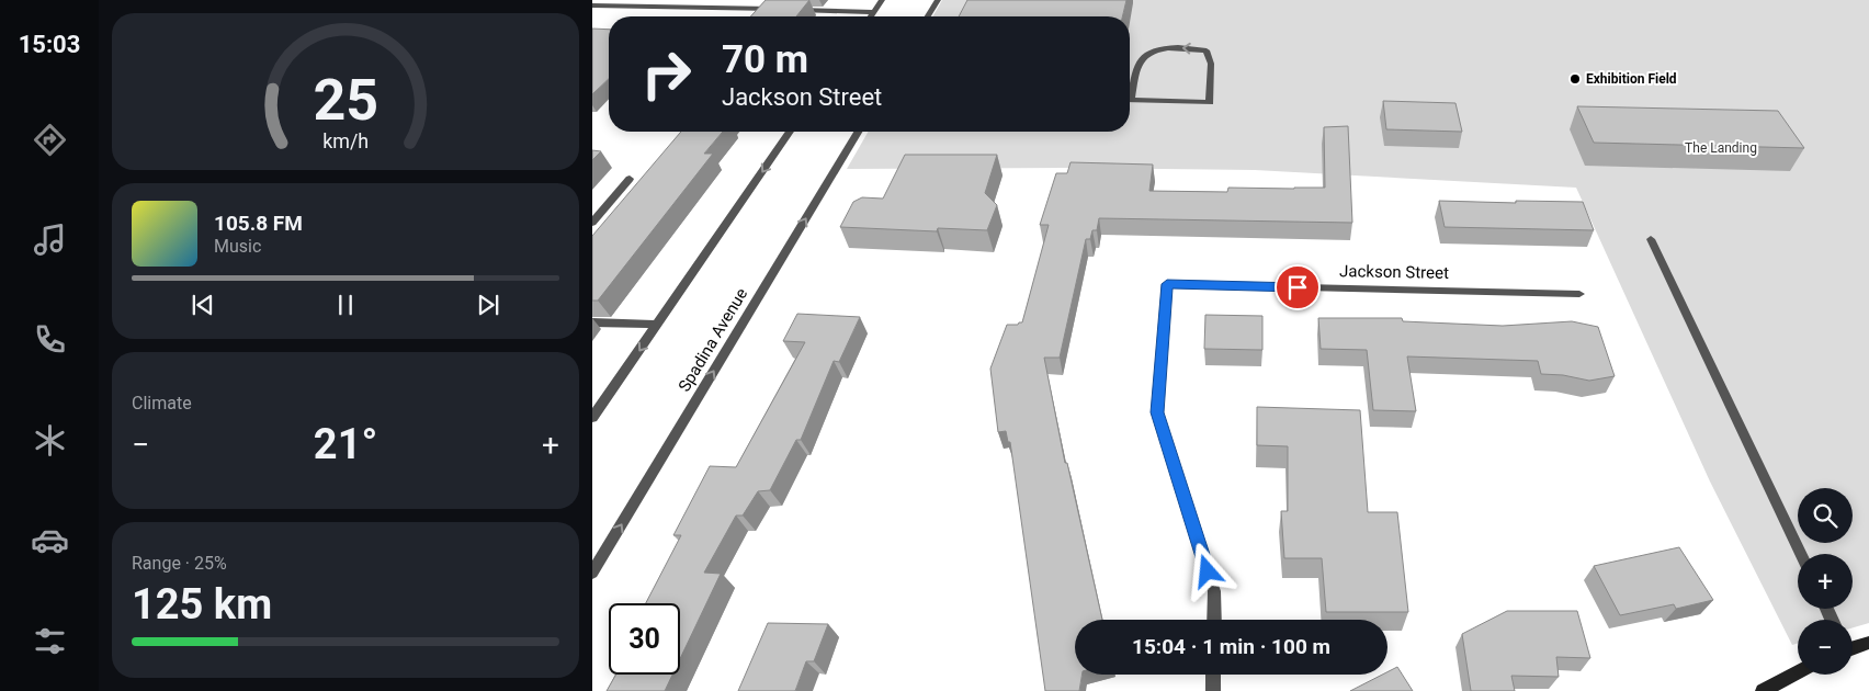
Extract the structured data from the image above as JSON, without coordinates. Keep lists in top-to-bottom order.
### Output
{
  "streets": {
    "street": ["Jackson Street", "Spadina Avenue"]
  },
  "parks": ["The Landing"],
  "places": ["Exhibition Field"],
  "page": {
    "tabs": "15:03",
    "turn": ["70 m", "Jackson Street"],
    "song": ["105.8 FM", "Music"],
    "tile": [
      "Climate",
      ["Range · 25%", "125 km"]
    ],
    "heat": ["−", "21°", "+"],
    "map_buttons": ["+", "−"],
    "limit": "30",
    "trip": "15:04 · 1 min · 100 m",
    "gauge": ["25", "km/h"]
  }
}
